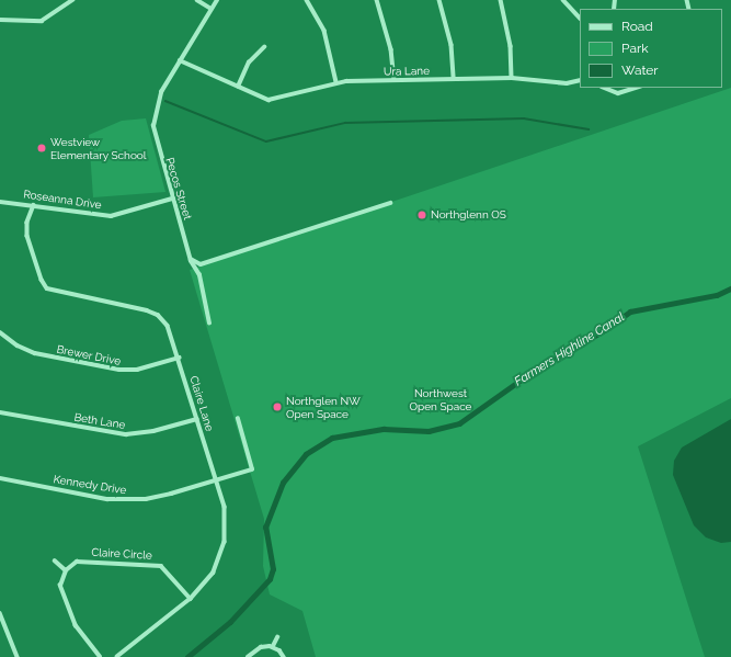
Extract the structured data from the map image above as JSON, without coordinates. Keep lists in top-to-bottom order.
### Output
{
  "streets": {
    "street": [
      "Ura Lane",
      "Pecos Street",
      "Roseanna Drive",
      "Brewer Drive",
      "Claire Lane",
      "Beth Lane",
      "Kennedy Drive",
      "Claire Circle"
    ]
  },
  "crossings": [
    ["Ura Lane", "Pecos Street"],
    ["Pecos Street", "Roseanna Drive"],
    ["Roseanna Drive", "Claire Lane"],
    ["Brewer Drive", "Claire Lane"],
    ["Claire Lane", "Beth Lane"],
    ["Claire Lane", "Kennedy Drive"],
    ["Claire Lane", "Claire Circle"]
  ],
  "water": ["Farmers Highline Canal"],
  "parks": ["Northwest Open Space"],
  "places": ["Westview Elementary School", "Northglenn OS", "Northglen NW Open Space"],
  "legend": ["Road", "Park", "Water"]
}
